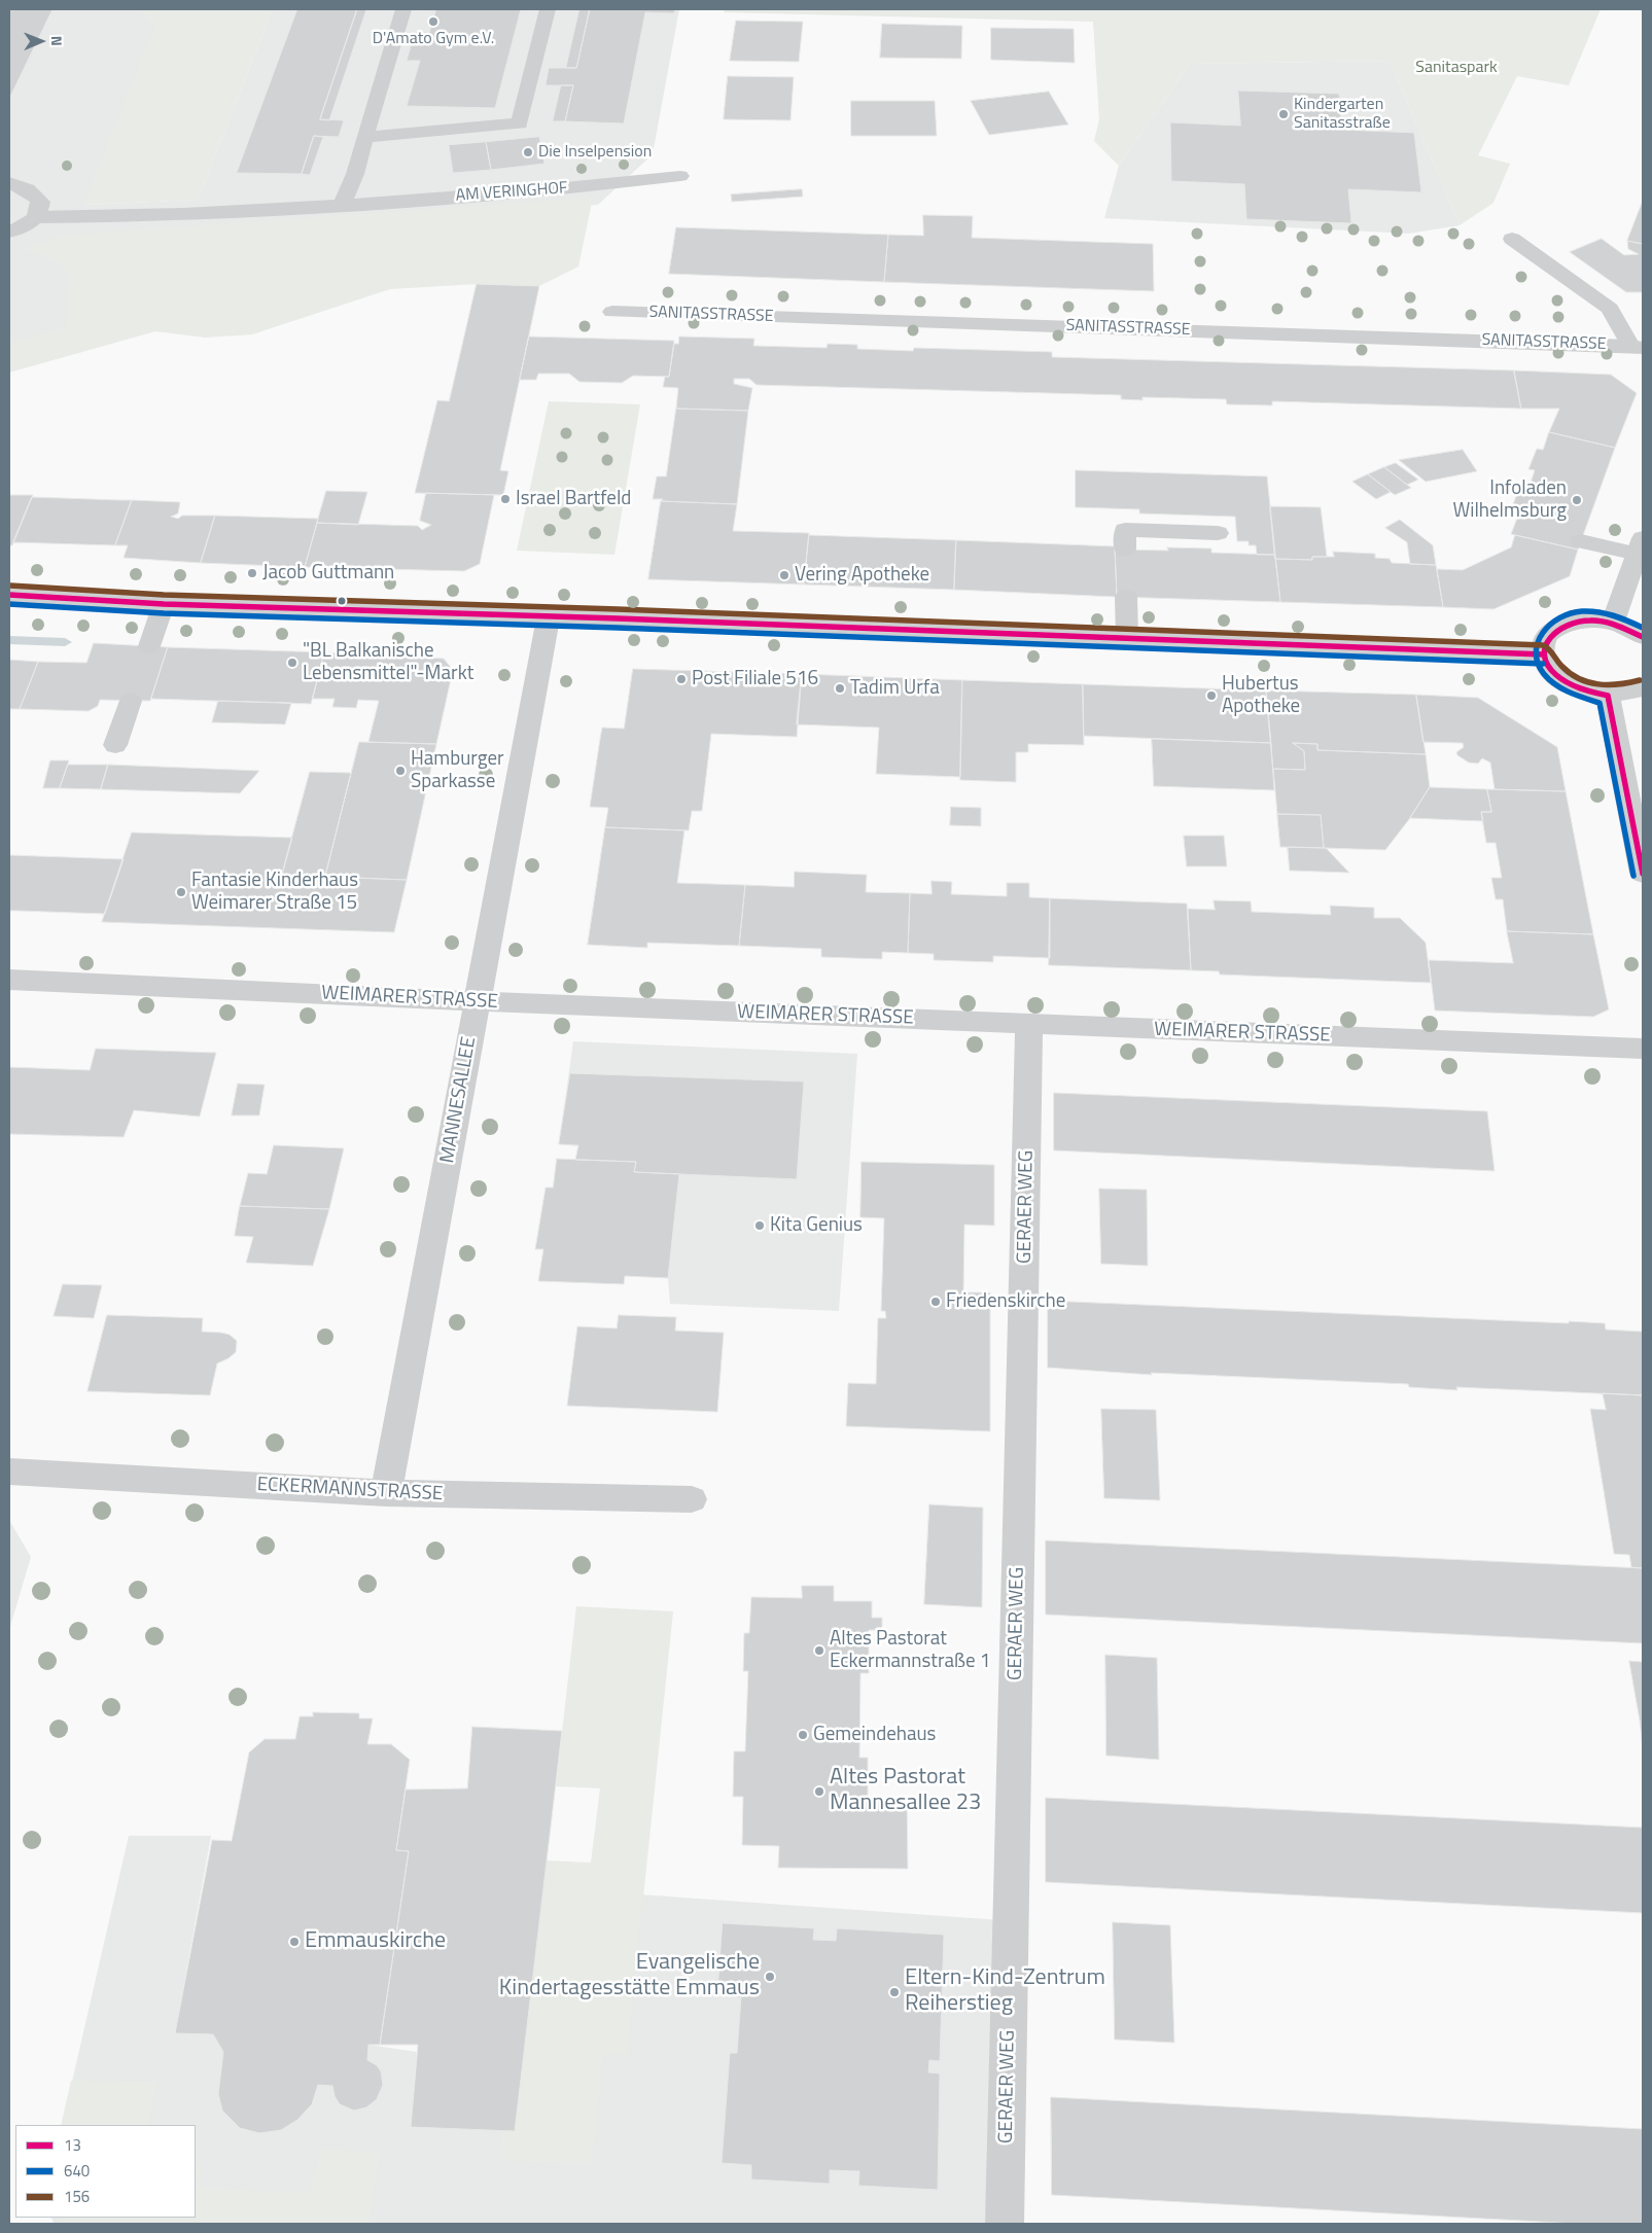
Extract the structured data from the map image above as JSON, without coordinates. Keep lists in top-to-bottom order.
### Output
{
  "streets": {
    "street": [
      "AM VERINGHOF",
      "SANITASSTRASSE",
      "WEIMARER STRASSE",
      "MANNESALLEE",
      "GERAER WEG",
      "ECKERMANNSTRASSE"
    ]
  },
  "crossings": [
    ["WEIMARER STRASSE", "MANNESALLEE"],
    ["WEIMARER STRASSE", "GERAER WEG"],
    ["MANNESALLEE", "ECKERMANNSTRASSE"]
  ],
  "parks": ["Sanitaspark"],
  "places": [
    "D'Amato Gym e.V.",
    "Kindergarten Sanitasstraße",
    "Die Inselpension",
    "Israel Bartfeld",
    "Infoladen Wilhelmsburg",
    "Jacob Guttmann",
    "Vering Apotheke",
    "\"BL Balkanische Lebensmittel\"-Markt",
    "Post Filiale 516",
    "Tadim Urfa",
    "Hubertus Apotheke",
    "Hamburger Sparkasse",
    "Fantasie Kinderhaus Weimarer Straße 15",
    "Kita Genius",
    "Friedenskirche",
    "Altes Pastorat Eckermannstraße 1",
    "Gemeindehaus",
    "Altes Pastorat Mannesallee 23",
    "Emmauskirche",
    "Evangelische Kindertagesstätte Emmaus",
    "Eltern-Kind-Zentrum Reiherstieg"
  ],
  "lines": ["transit line 156", "transit line 13", "transit line 640"],
  "legend": ["13", "640", "156"],
  "north": "right"
}
